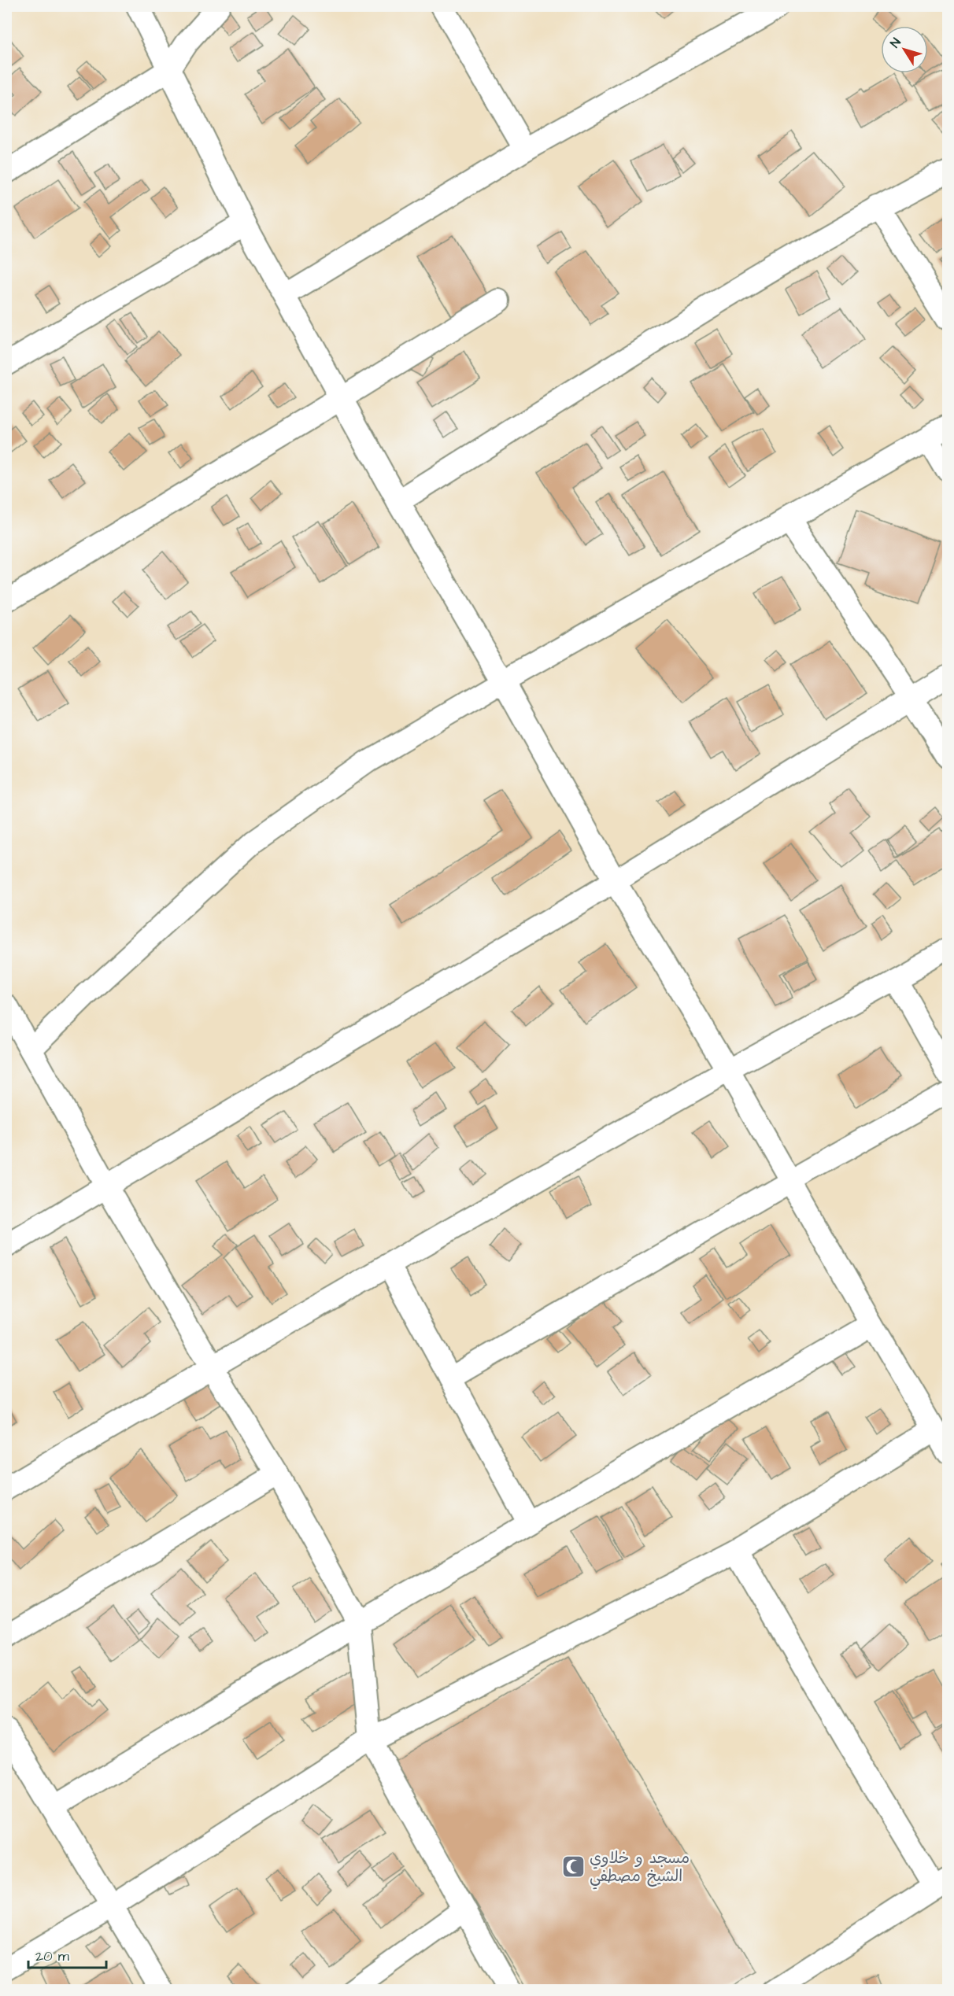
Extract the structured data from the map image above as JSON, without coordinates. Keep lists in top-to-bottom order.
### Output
{
  "places": {
    "mosque": ["مسجد و خلاوي الشيخ مصطفي"]
  },
  "scale_bar": "20 m",
  "north": "top left"
}
